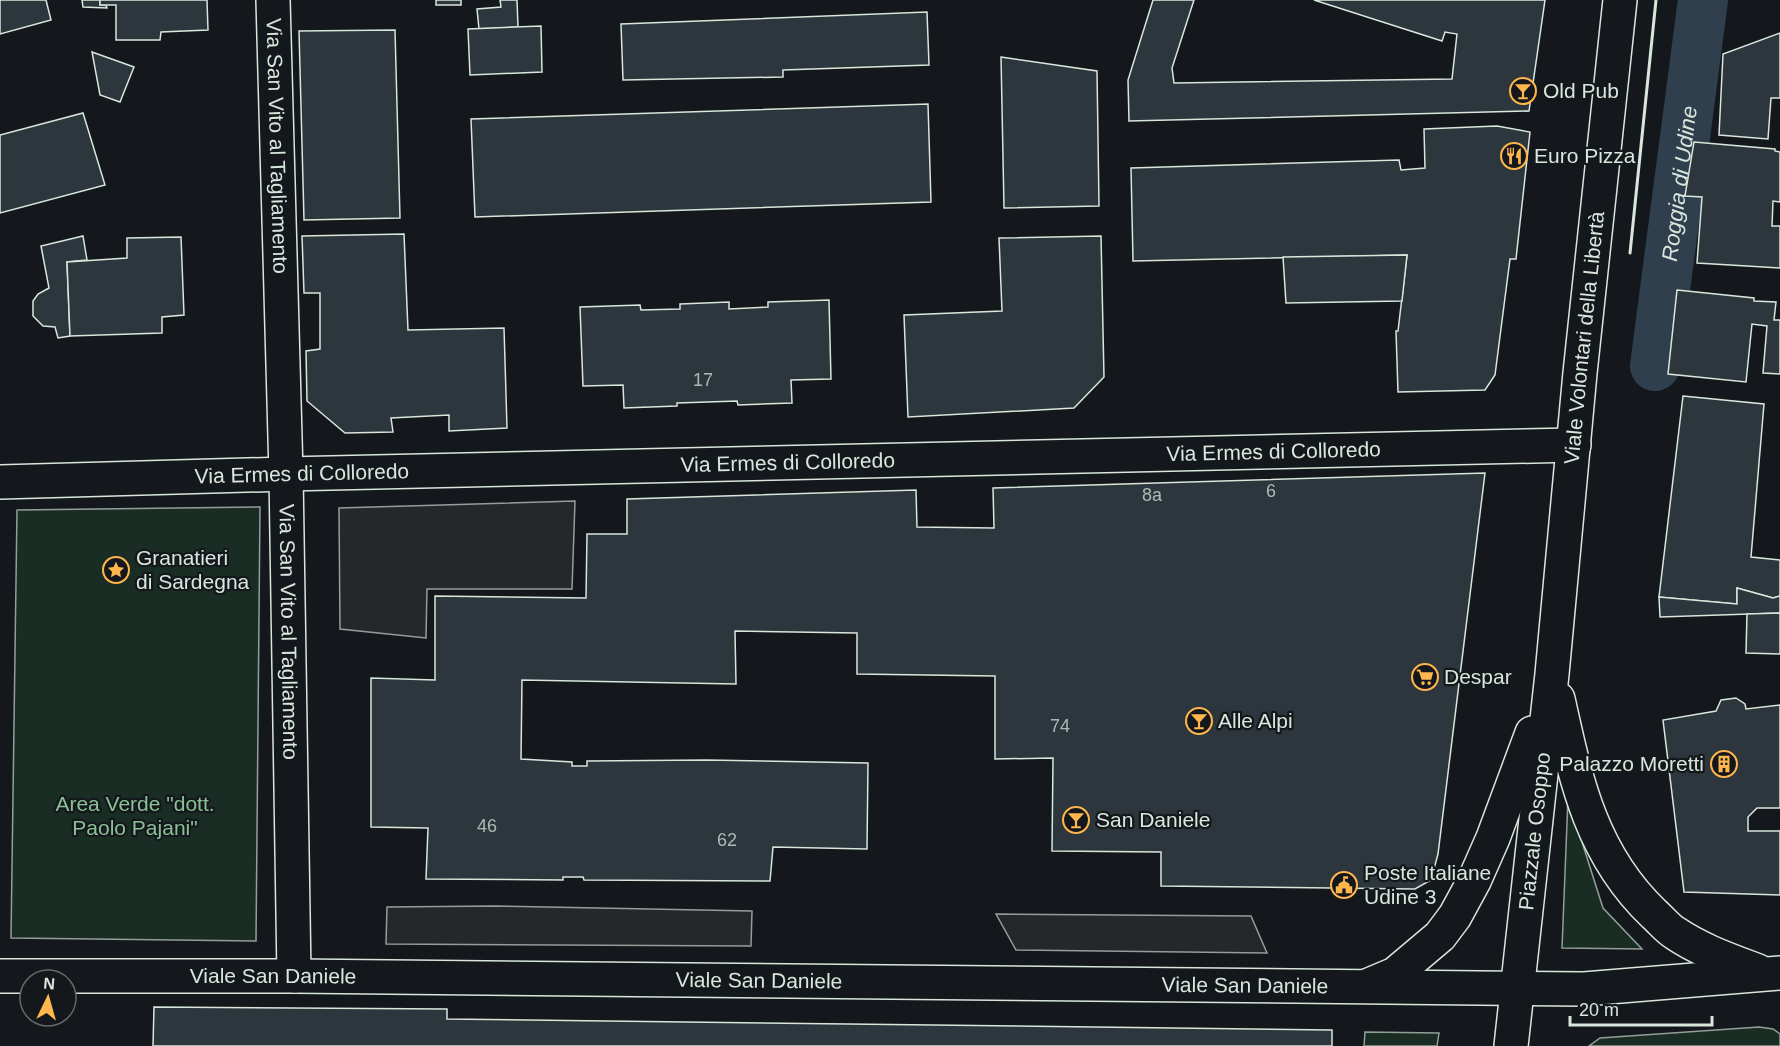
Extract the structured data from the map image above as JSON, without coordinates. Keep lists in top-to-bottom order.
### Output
{
  "streets": {
    "main road": [
      "Via San Vito al Tagliamento",
      "Viale Volontari della Libertà",
      "Via Ermes di Colloredo",
      "Piazzale Osoppo",
      "Viale San Daniele"
    ]
  },
  "crossings": [
    ["Via San Vito al Tagliamento", "Via Ermes di Colloredo"],
    ["Via San Vito al Tagliamento", "Viale San Daniele"],
    ["Viale Volontari della Libertà", "Via Ermes di Colloredo"],
    ["Viale Volontari della Libertà", "Piazzale Osoppo"],
    ["Piazzale Osoppo", "Viale San Daniele"]
  ],
  "water": ["Roggia di Udine"],
  "parks": ["Area Verde \"dott. Paolo Pajani\""],
  "places": {
    "bar": ["Old Pub", "Alle Alpi", "San Daniele"],
    "restaurant": ["Euro Pizza"],
    "place": ["Granatieri di Sardegna"],
    "supermarket": ["Despar"],
    "building": ["Palazzo Moretti"],
    "public building": ["Poste Italiane Udine 3"]
  },
  "house_numbers": [
    "17",
    "6",
    "8a",
    "74",
    "46",
    "62"
  ],
  "scale_bar": "20 m",
  "north": "top"
}
